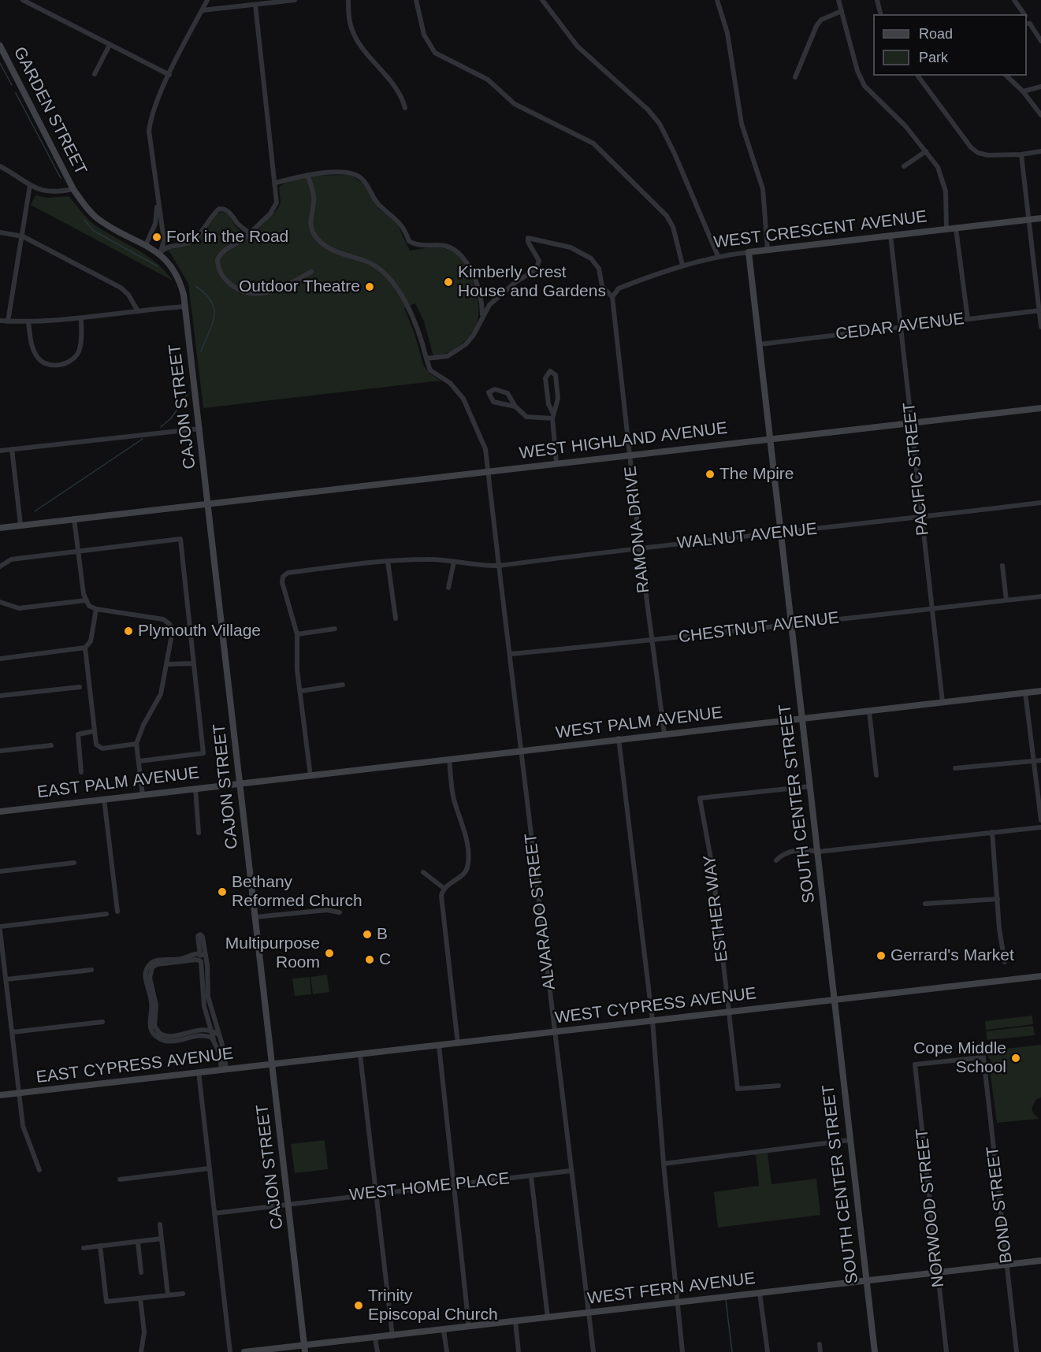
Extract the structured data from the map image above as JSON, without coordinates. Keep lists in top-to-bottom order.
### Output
{
  "streets": {
    "street": [
      "GARDEN STREET",
      "WEST CRESCENT AVENUE",
      "CEDAR AVENUE",
      "CAJON STREET",
      "WEST HIGHLAND AVENUE",
      "PACIFIC STREET",
      "RAMONA DRIVE",
      "WALNUT AVENUE",
      "CHESTNUT AVENUE",
      "WEST PALM AVENUE",
      "EAST PALM AVENUE",
      "SOUTH CENTER STREET",
      "ESTHER WAY",
      "ALVARADO STREET",
      "WEST CYPRESS AVENUE",
      "EAST CYPRESS AVENUE",
      "WEST HOME PLACE",
      "BOND STREET",
      "NORWOOD STREET",
      "WEST FERN AVENUE"
    ]
  },
  "crossings": [
    ["GARDEN STREET", "CAJON STREET"],
    ["WEST CRESCENT AVENUE", "PACIFIC STREET"],
    ["WEST CRESCENT AVENUE", "RAMONA DRIVE"],
    ["WEST CRESCENT AVENUE", "SOUTH CENTER STREET"],
    ["CEDAR AVENUE", "PACIFIC STREET"],
    ["CEDAR AVENUE", "SOUTH CENTER STREET"],
    ["CAJON STREET", "WEST HIGHLAND AVENUE"],
    ["CAJON STREET", "WEST PALM AVENUE"],
    ["CAJON STREET", "EAST PALM AVENUE"],
    ["CAJON STREET", "WEST CYPRESS AVENUE"],
    ["CAJON STREET", "EAST CYPRESS AVENUE"],
    ["CAJON STREET", "WEST HOME PLACE"],
    ["CAJON STREET", "WEST FERN AVENUE"],
    ["WEST HIGHLAND AVENUE", "PACIFIC STREET"],
    ["WEST HIGHLAND AVENUE", "RAMONA DRIVE"],
    ["WEST HIGHLAND AVENUE", "SOUTH CENTER STREET"],
    ["WEST HIGHLAND AVENUE", "ALVARADO STREET"],
    ["PACIFIC STREET", "WALNUT AVENUE"],
    ["PACIFIC STREET", "CHESTNUT AVENUE"],
    ["PACIFIC STREET", "WEST PALM AVENUE"],
    ["RAMONA DRIVE", "WALNUT AVENUE"],
    ["RAMONA DRIVE", "CHESTNUT AVENUE"],
    ["RAMONA DRIVE", "WEST PALM AVENUE"],
    ["WALNUT AVENUE", "SOUTH CENTER STREET"],
    ["WALNUT AVENUE", "ALVARADO STREET"],
    ["CHESTNUT AVENUE", "SOUTH CENTER STREET"],
    ["CHESTNUT AVENUE", "ALVARADO STREET"],
    ["WEST PALM AVENUE", "EAST PALM AVENUE"],
    ["WEST PALM AVENUE", "SOUTH CENTER STREET"],
    ["WEST PALM AVENUE", "ALVARADO STREET"],
    ["SOUTH CENTER STREET", "ESTHER WAY"],
    ["SOUTH CENTER STREET", "WEST CYPRESS AVENUE"],
    ["SOUTH CENTER STREET", "WEST FERN AVENUE"],
    ["ESTHER WAY", "WEST CYPRESS AVENUE"],
    ["ALVARADO STREET", "WEST CYPRESS AVENUE"],
    ["ALVARADO STREET", "WEST HOME PLACE"],
    ["ALVARADO STREET", "WEST FERN AVENUE"],
    ["WEST CYPRESS AVENUE", "EAST CYPRESS AVENUE"],
    ["BOND STREET", "NORWOOD STREET"],
    ["BOND STREET", "WEST FERN AVENUE"],
    ["NORWOOD STREET", "WEST FERN AVENUE"]
  ],
  "places": [
    "Fork in the Road",
    "Kimberly Crest House and Gardens",
    "Outdoor Theatre",
    "The Mpire",
    "Plymouth Village",
    "Bethany Reformed Church",
    "B",
    "Multipurpose Room",
    "Gerrard's Market",
    "C",
    "Cope Middle School",
    "Trinity Episcopal Church"
  ],
  "legend": ["Road", "Park"]
}
